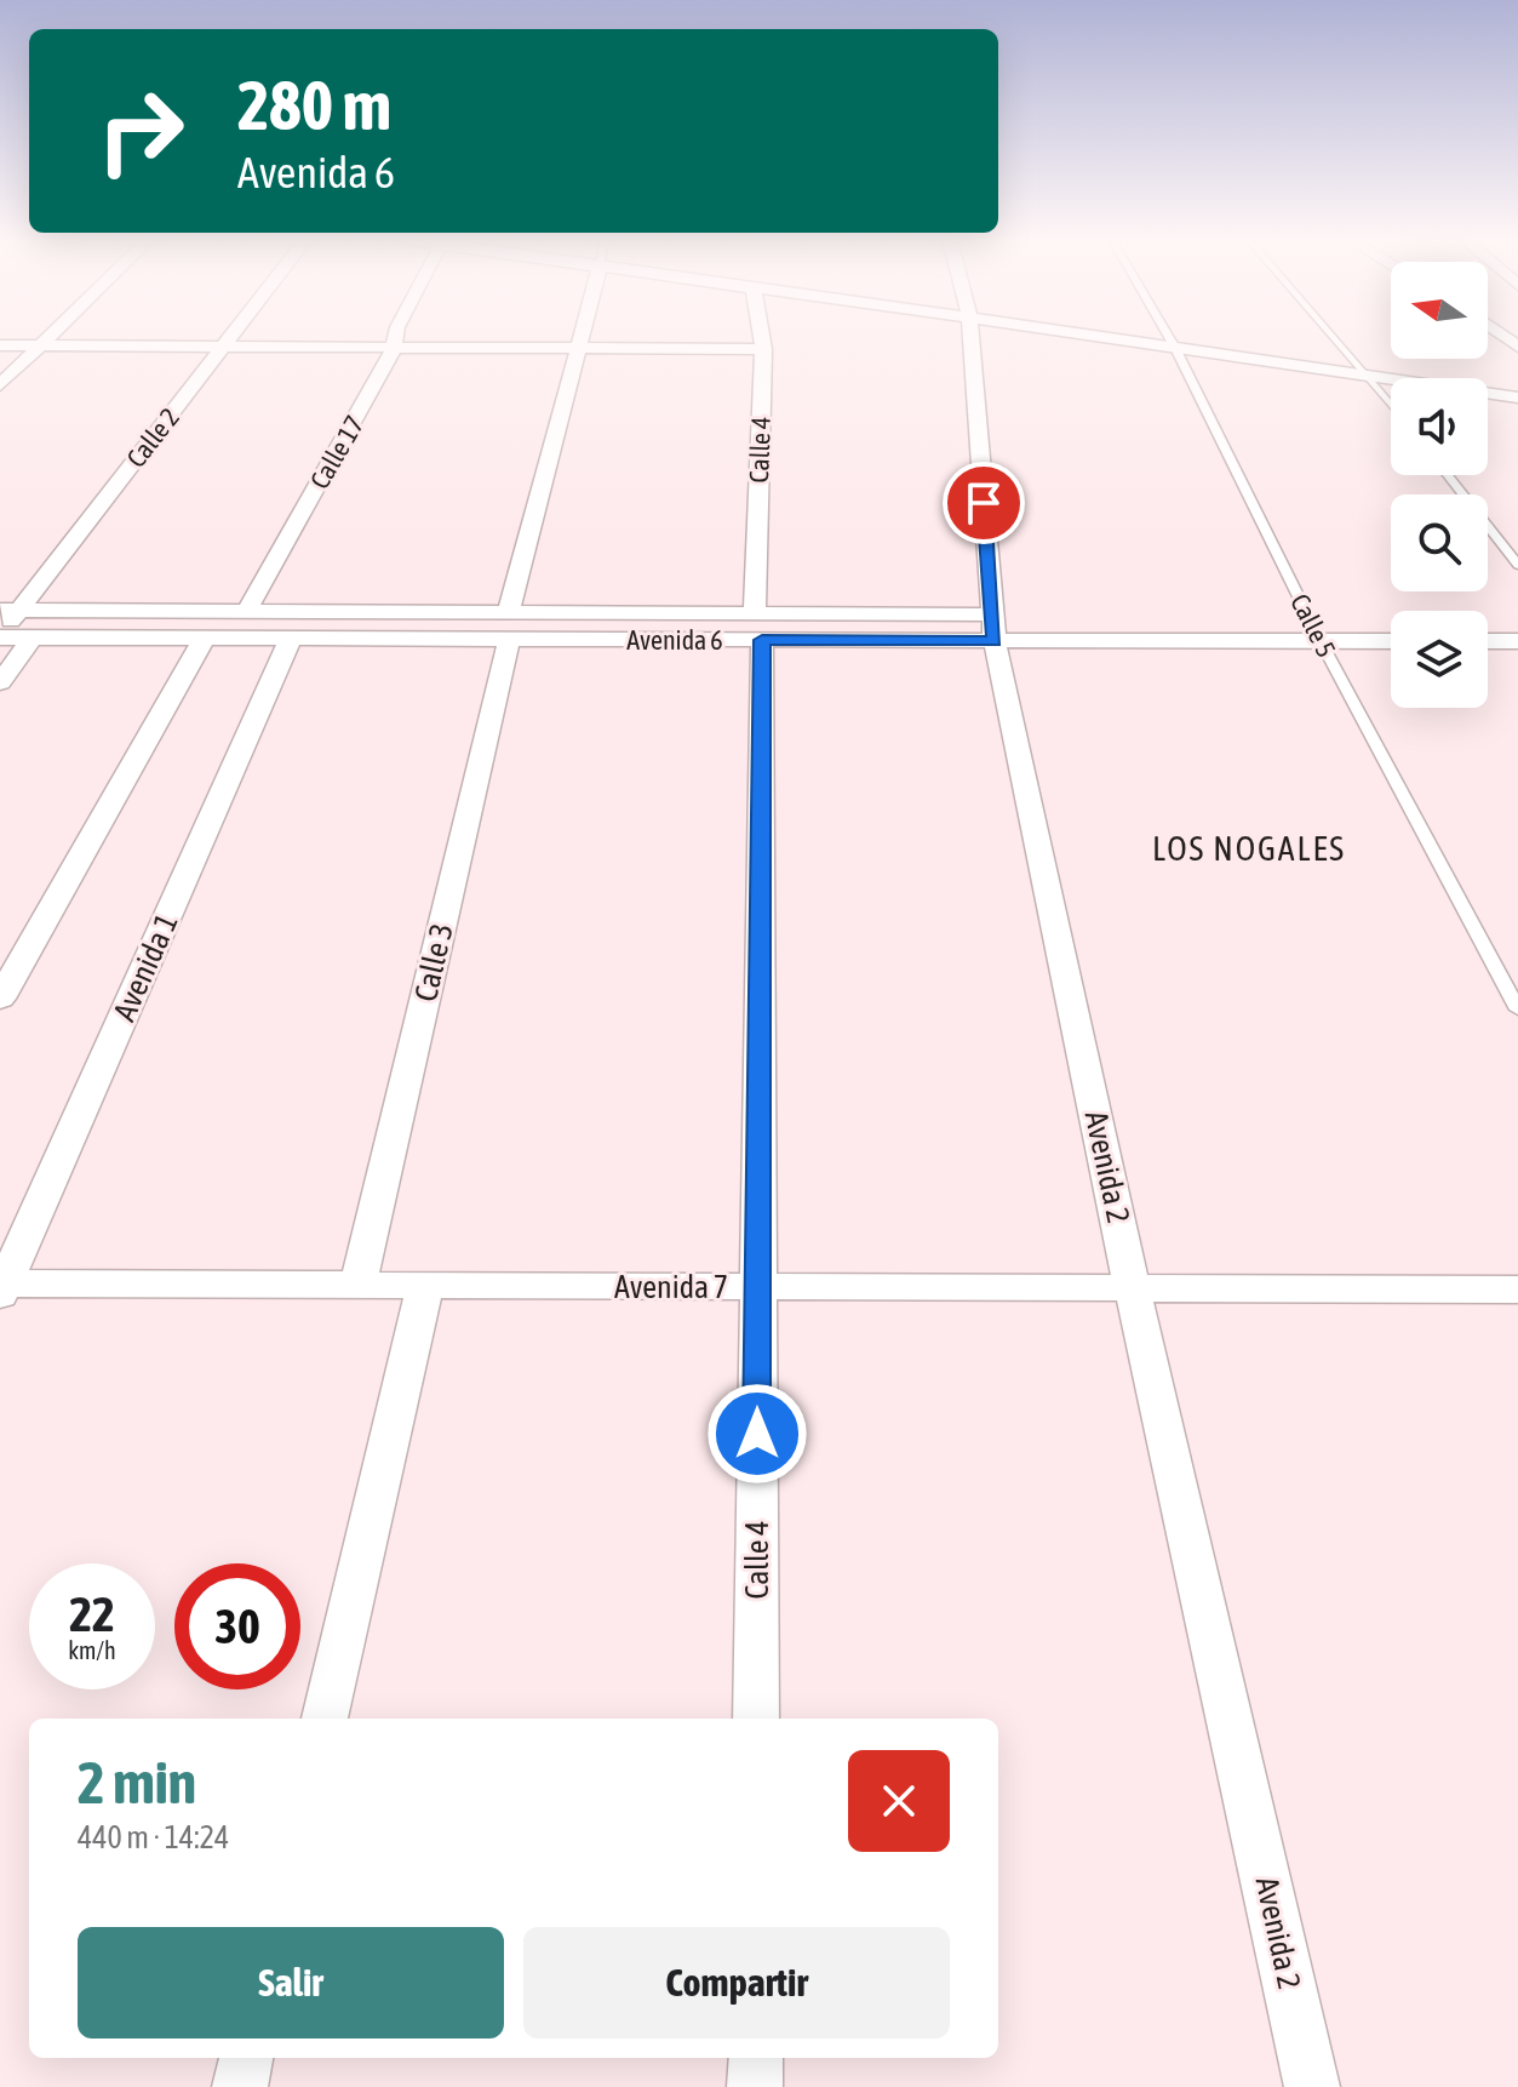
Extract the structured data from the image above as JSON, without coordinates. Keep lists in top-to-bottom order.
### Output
{
  "streets": {
    "street": [
      "Calle 2",
      "Calle 4",
      "Calle 17",
      "Avenida 6",
      "Calle 3",
      "Avenida 1",
      "Avenida 2",
      "Avenida 7"
    ],
    "lane": ["Calle 5"]
  },
  "crossings": [
    ["Calle 2", "Avenida 6"],
    ["Calle 4", "Avenida 6"],
    ["Calle 4", "Avenida 7"],
    ["Calle 17", "Avenida 6"],
    ["Calle 5", "Avenida 6"],
    ["Avenida 6", "Calle 3"],
    ["Avenida 6", "Avenida 1"],
    ["Avenida 6", "Avenida 2"],
    ["Calle 3", "Avenida 7"],
    ["Avenida 1", "Avenida 7"],
    ["Avenida 2", "Avenida 7"]
  ],
  "districts": ["LOS NOGALES"],
  "north": "left",
  "page": {
    "turn": ["280 m", "Avenida 6"],
    "speed": "22 km/h",
    "limit": "30",
    "heading": ["2 min", "440 m · 14:24"],
    "buttons": ["Salir", "Compartir"]
  }
}
